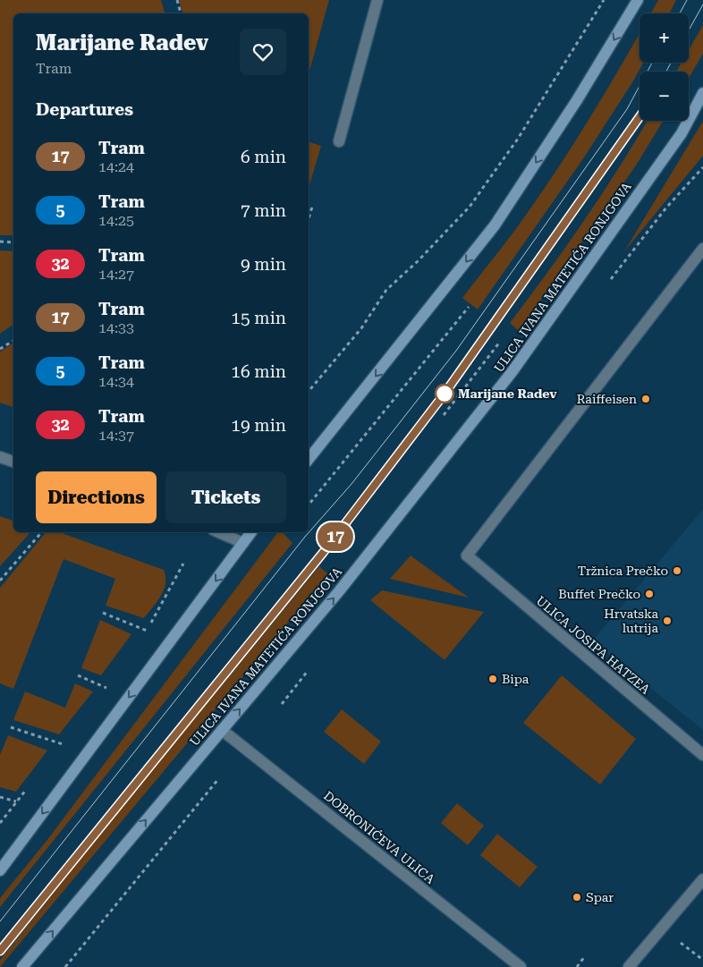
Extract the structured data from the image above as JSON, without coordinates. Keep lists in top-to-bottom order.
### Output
{
  "streets": {
    "street": ["ULICA IVANA MATETIĆA RONJGOVA", "ULICA JOSIPA HATZEA", "DOBRONIĆEVA ULICA"]
  },
  "crossings": [
    ["ULICA IVANA MATETIĆA RONJGOVA", "DOBRONIĆEVA ULICA"]
  ],
  "places": [
    "Marijane Radev",
    "Raiffeisen",
    "Tržnica Prečko",
    "Buffet Prečko",
    "Hrvatska lutrija",
    "Bipa",
    "Spar"
  ],
  "lines": ["tram line 17"],
  "page": {
    "on_map": "17",
    "map_buttons": ["+", "−"],
    "heading": [
      ["Marijane Radev", "Tram"],
      "Departures"
    ],
    "list": [
      {
        "mark": "17",
        "name": "Tram",
        "note": "14:24",
        "value": "6 min"
      },
      {
        "mark": "5",
        "name": "Tram",
        "note": "14:25",
        "value": "7 min"
      },
      {
        "mark": "32",
        "name": "Tram",
        "note": "14:27",
        "value": "9 min"
      },
      {
        "mark": "17",
        "name": "Tram",
        "note": "14:33",
        "value": "15 min"
      },
      {
        "mark": "5",
        "name": "Tram",
        "note": "14:34",
        "value": "16 min"
      },
      {
        "mark": "32",
        "name": "Tram",
        "note": "14:37",
        "value": "19 min"
      }
    ],
    "buttons": ["Directions", "Tickets"]
  }
}
